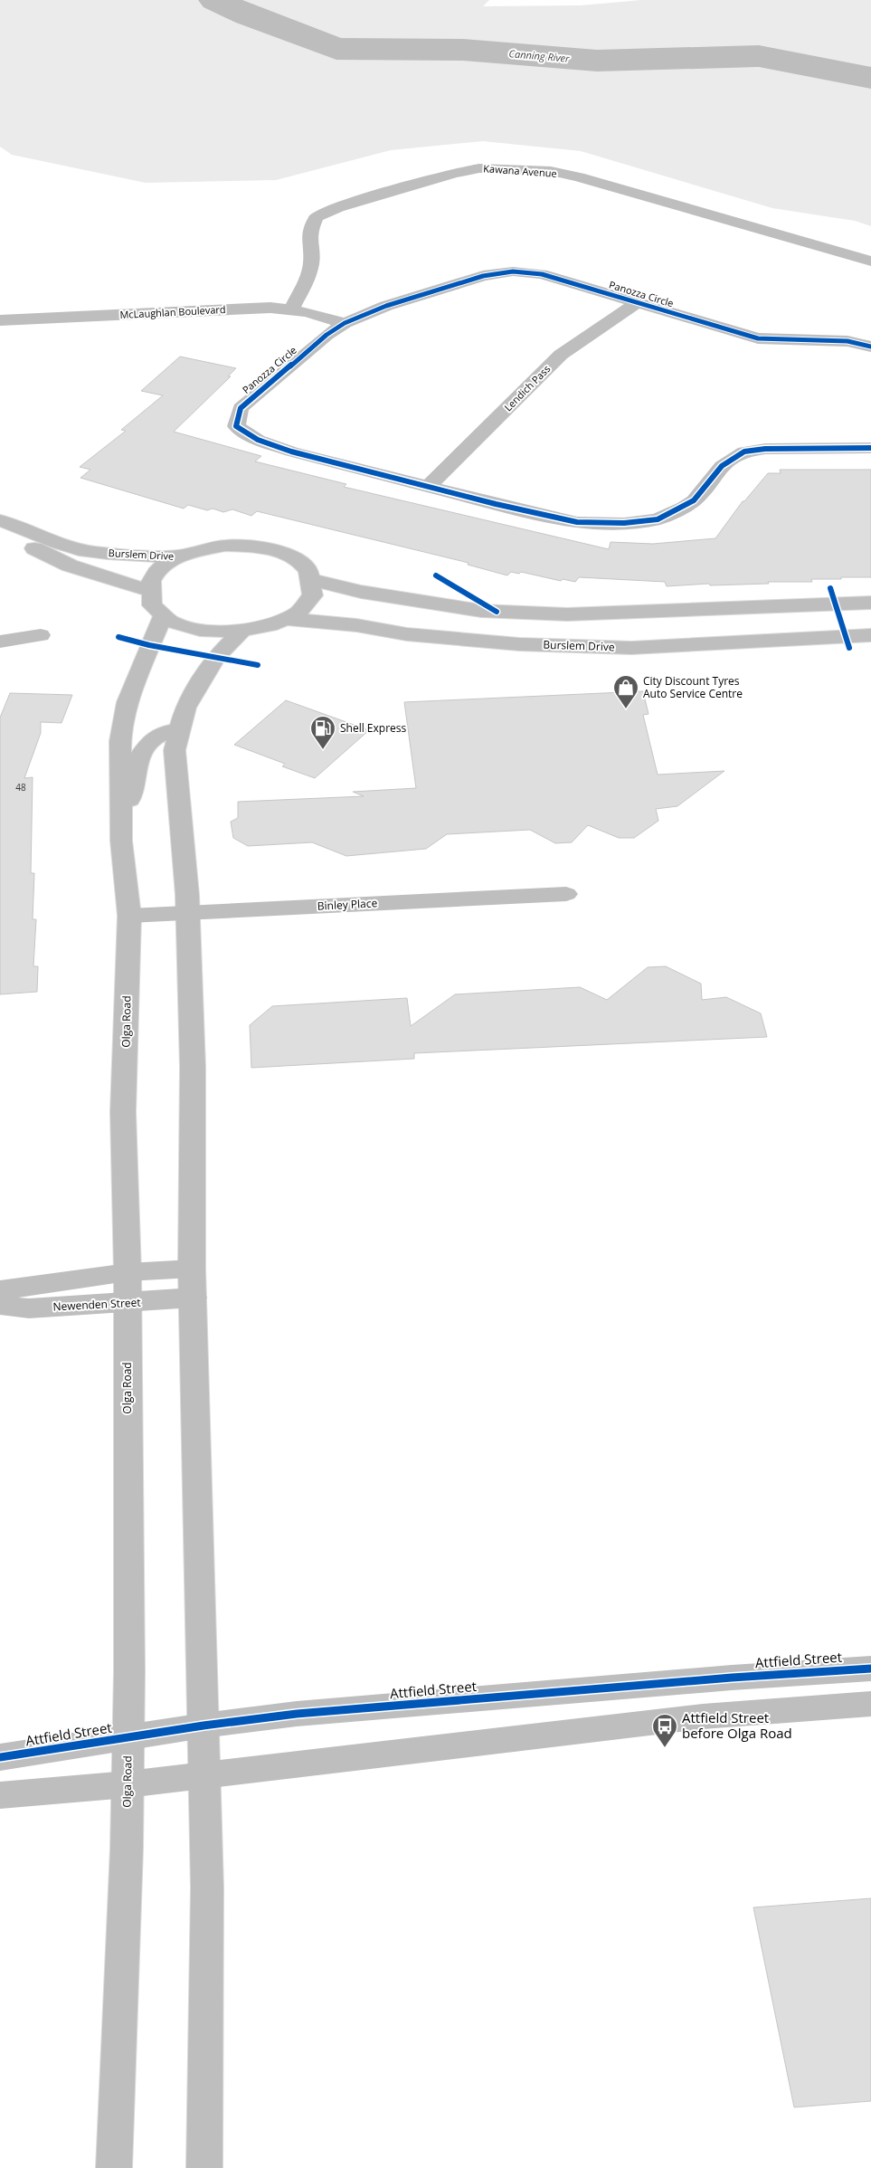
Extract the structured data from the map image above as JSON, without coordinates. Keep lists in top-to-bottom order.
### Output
{
  "streets": {
    "main road": [
      "Kawana Avenue",
      "Panozza Circle",
      "McLaughlan Boulevard",
      "Lendich Pass",
      "Burslem Drive",
      "Binley Place",
      "Olga Road",
      "Newenden Street",
      "Attfield Street"
    ]
  },
  "crossings": [
    ["Kawana Avenue", "McLaughlan Boulevard"],
    ["Panozza Circle", "McLaughlan Boulevard"],
    ["Panozza Circle", "Lendich Pass"],
    ["Burslem Drive", "Olga Road"],
    ["Binley Place", "Olga Road"],
    ["Olga Road", "Newenden Street"],
    ["Olga Road", "Attfield Street"]
  ],
  "water": ["Canning River"],
  "places": {
    "shop": ["City Discount Tyres Auto Service Centre"],
    "fuel station": ["Shell Express"],
    "bus stop": ["Attfield Street before Olga Road"]
  },
  "house_numbers": ["48"]
}
